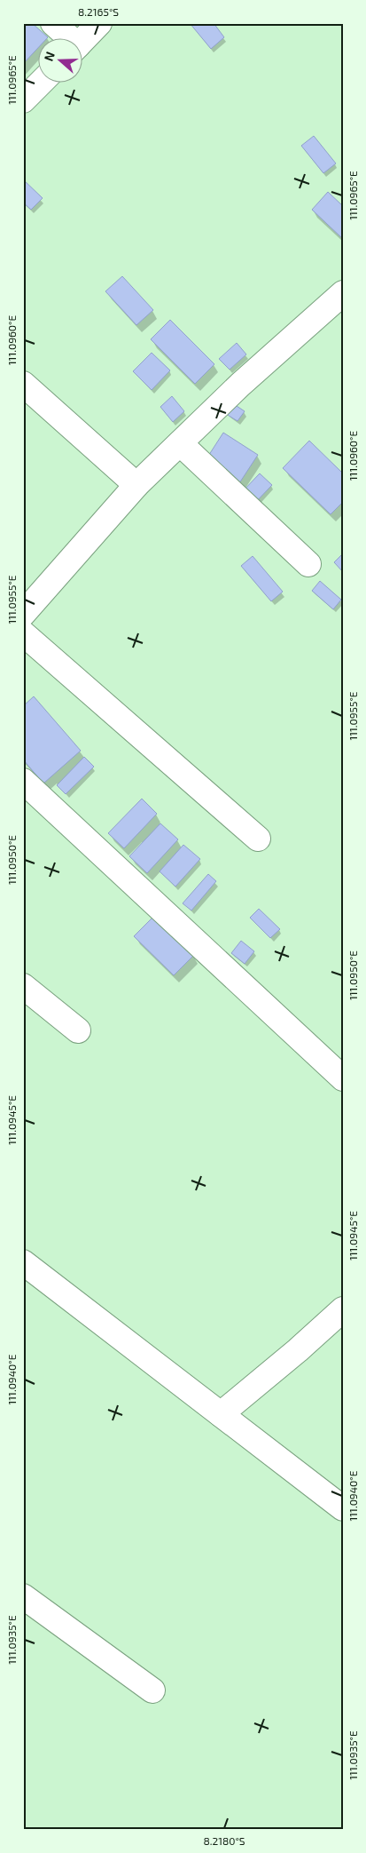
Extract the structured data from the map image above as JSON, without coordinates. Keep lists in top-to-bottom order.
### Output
{
  "north": "left",
  "coordinates": [
    "8.2165°S",
    "111.0965°E",
    "111.0960°E",
    "111.0955°E",
    "111.0950°E",
    "111.0945°E",
    "111.0940°E",
    "111.0935°E",
    "8.2180°S"
  ]
}
